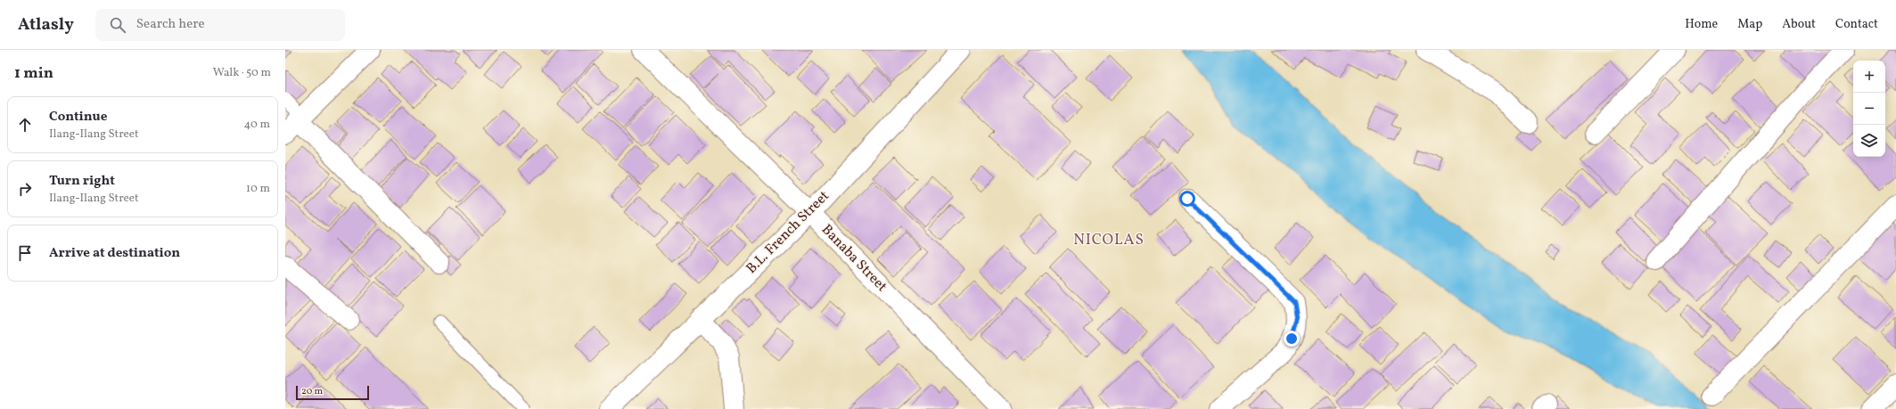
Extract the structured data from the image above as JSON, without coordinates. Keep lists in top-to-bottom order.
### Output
{
  "streets": {
    "street": ["B.L. French Street", "Banaba Street"]
  },
  "crossings": [
    ["B.L. French Street", "Banaba Street"]
  ],
  "districts": ["NICOLAS"],
  "scale_bar": "20 m",
  "page": {
    "header": "Atlasly",
    "search": "Search here",
    "nav": [
      "Home",
      "Map",
      "About",
      "Contact"
    ],
    "heading": ["1 min", "Walk · 50 m"],
    "map_buttons": ["+", "−"],
    "list": [
      ["Continue", "Ilang-Ilang Street", "40 m"],
      ["Turn right", "Ilang-Ilang Street", "10 m"],
      "Arrive at destination"
    ],
    "scale": "20 m"
  }
}
